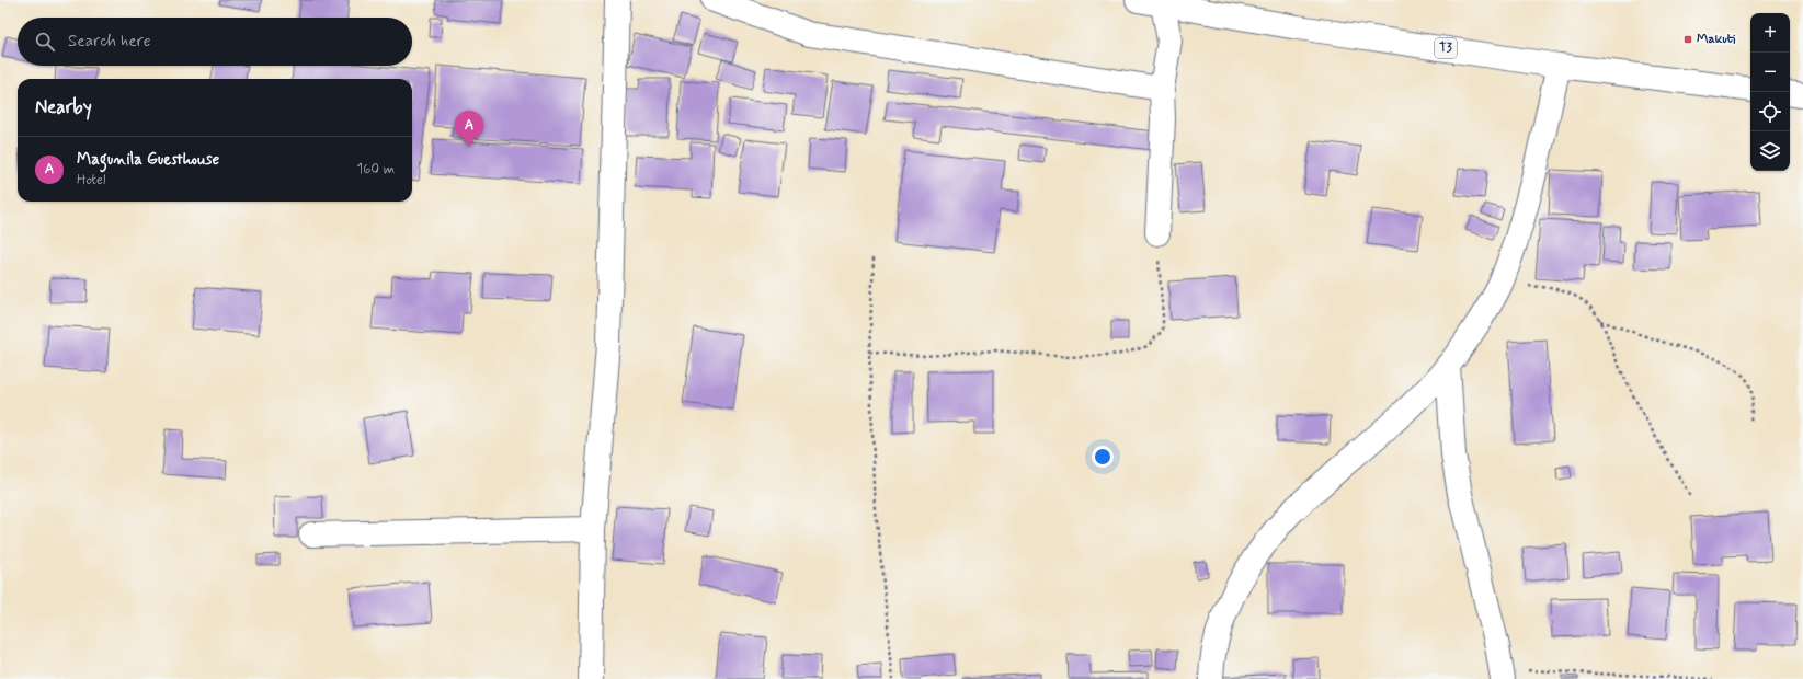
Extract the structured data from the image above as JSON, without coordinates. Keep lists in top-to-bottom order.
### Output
{
  "streets": {
    "main road": ["T3"]
  },
  "places": {
    "transit": ["Makuti"]
  },
  "page": {
    "map_buttons": ["+", "−"],
    "search": "Search here",
    "heading": "Nearby",
    "pins": "A",
    "list": [
      {
        "mark": "A",
        "name": "Magunila Guesthouse",
        "note": "Hotel",
        "value": "160 m"
      }
    ]
  }
}
